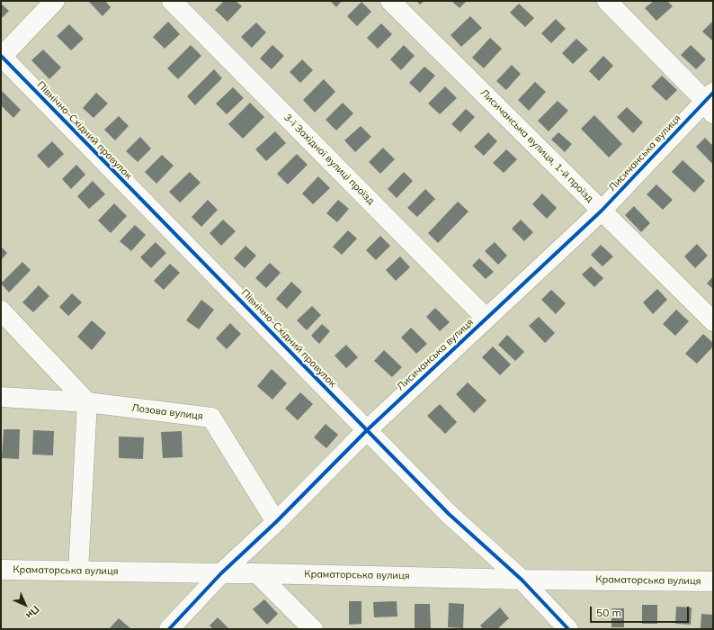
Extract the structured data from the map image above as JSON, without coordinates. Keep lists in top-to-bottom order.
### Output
{
  "streets": {
    "street": [
      "Північно-Східний провулок",
      "Лисичанська вулиця, 1-й проїзд",
      "Лисичанська вулиця",
      "3-ї Західної вулиці проїзд",
      "Лозова вулиця",
      "Краматорська вулиця"
    ]
  },
  "crossings": [
    ["Північно-Східний провулок", "Лисичанська вулиця"],
    ["Північно-Східний провулок", "Краматорська вулиця"],
    ["Лисичанська вулиця, 1-й проїзд", "Лисичанська вулиця"],
    ["Лисичанська вулиця", "3-ї Західної вулиці проїзд"],
    ["Лисичанська вулиця", "Лозова вулиця"],
    ["Лисичанська вулиця", "Краматорська вулиця"]
  ],
  "scale_bar": "50 m",
  "north": "bottom right"
}
